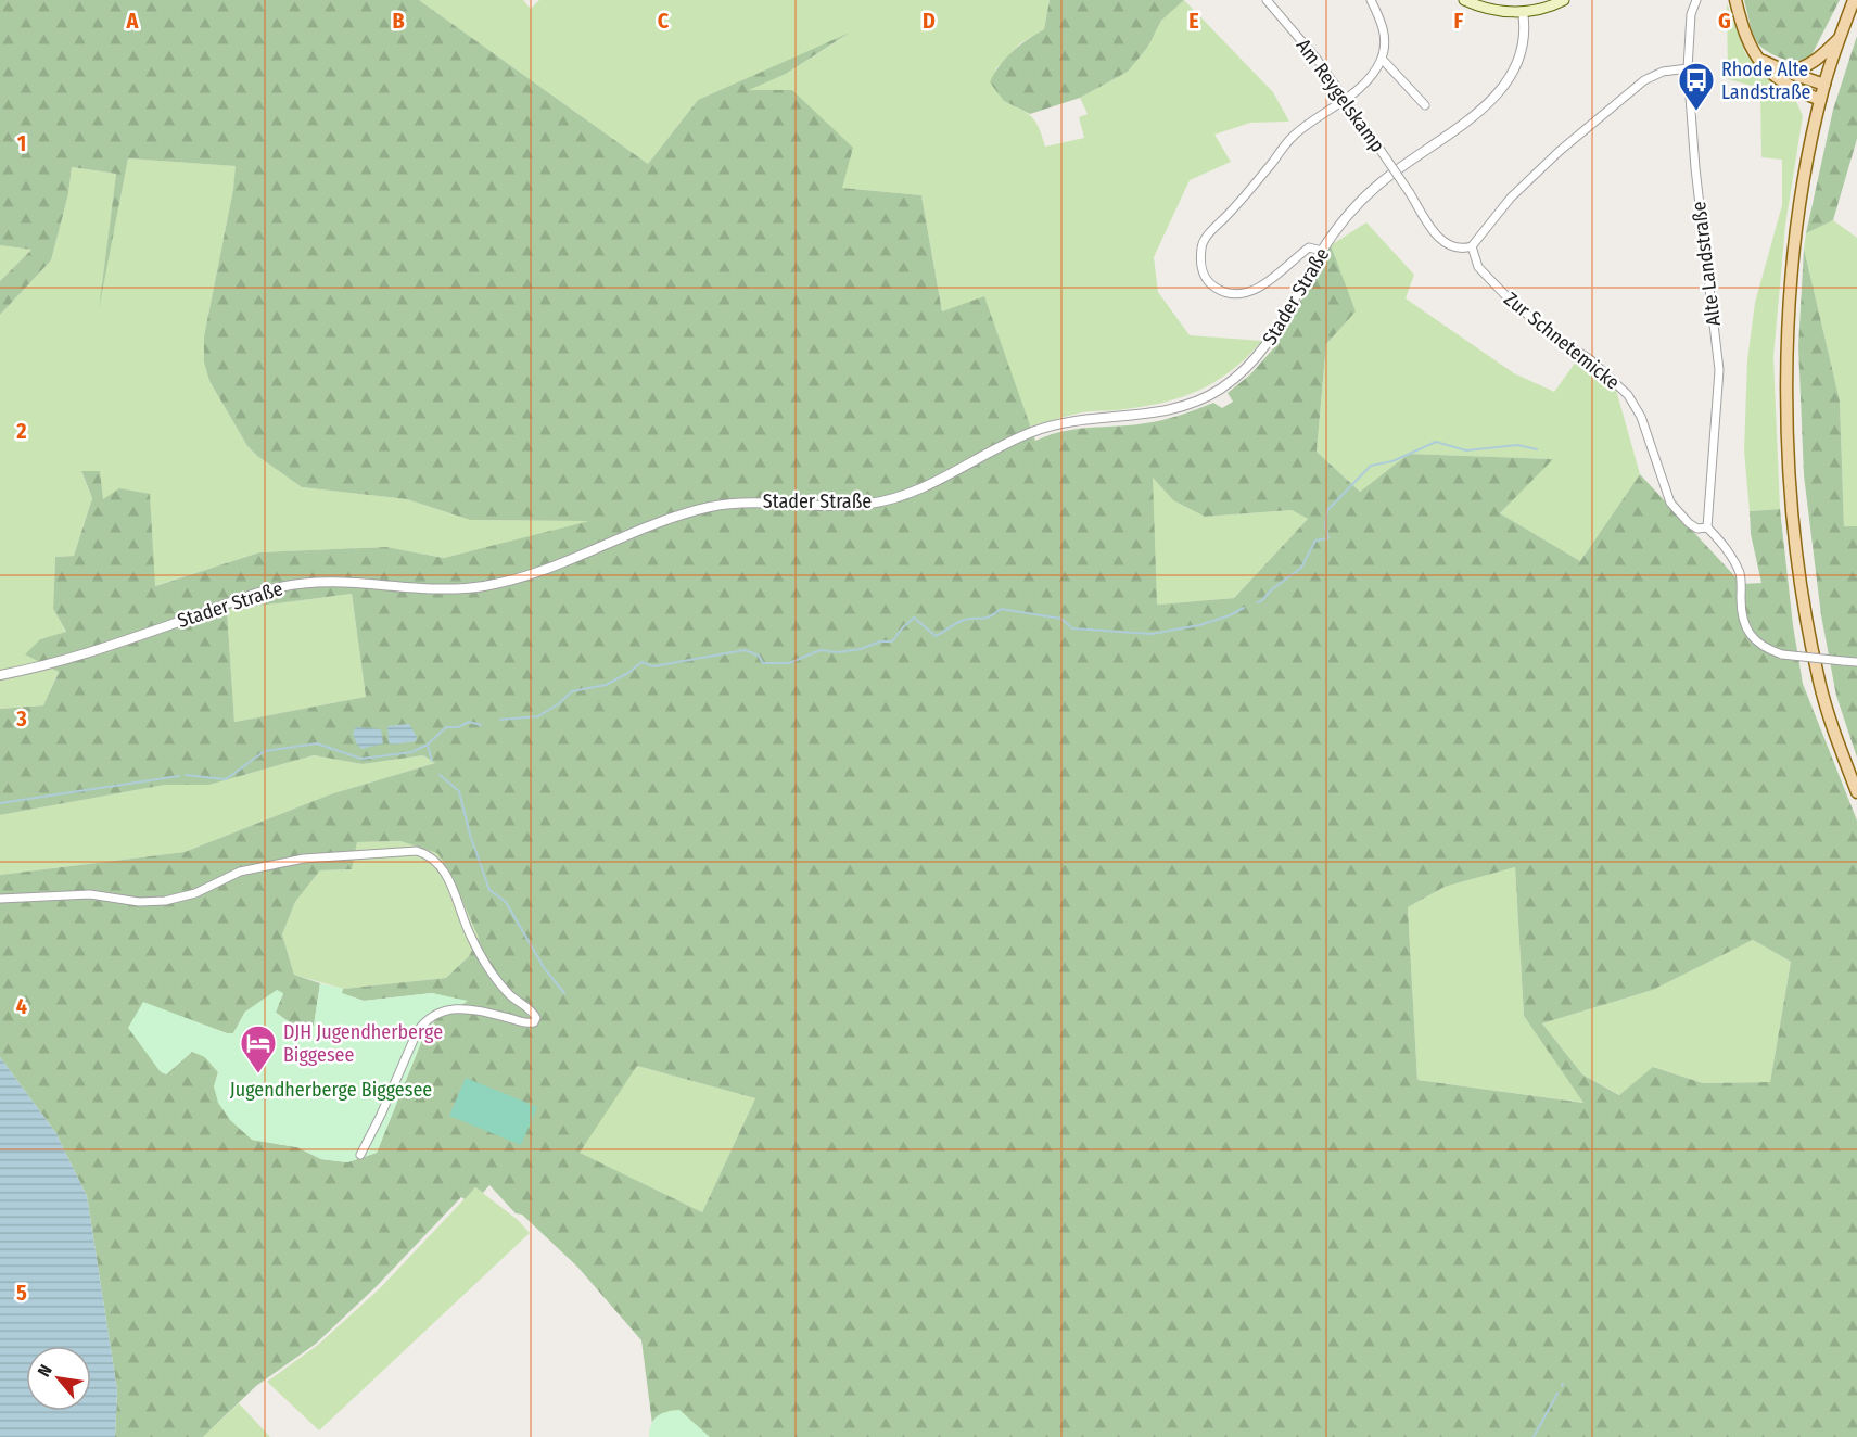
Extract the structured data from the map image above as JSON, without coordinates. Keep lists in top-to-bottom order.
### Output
{
  "streets": {
    "street": [
      "Am Reygelskamp",
      "Alte Landstraße",
      "Stader Straße",
      "Zur Schnetemicke"
    ]
  },
  "crossings": [
    ["Am Reygelskamp", "Zur Schnetemicke"],
    ["Alte Landstraße", "Zur Schnetemicke"]
  ],
  "parks": ["Jugendherberge Biggesee"],
  "places": {
    "bus stop": ["Rhode Alte Landstraße"],
    "hotel": ["DJH Jugendherberge Biggesee"]
  },
  "north": "top left",
  "grid": {
    "columns": [
      "A",
      "B",
      "C",
      "D",
      "E",
      "F",
      "G"
    ],
    "rows": [
      "1",
      "2",
      "3",
      "4",
      "5"
    ]
  }
}
